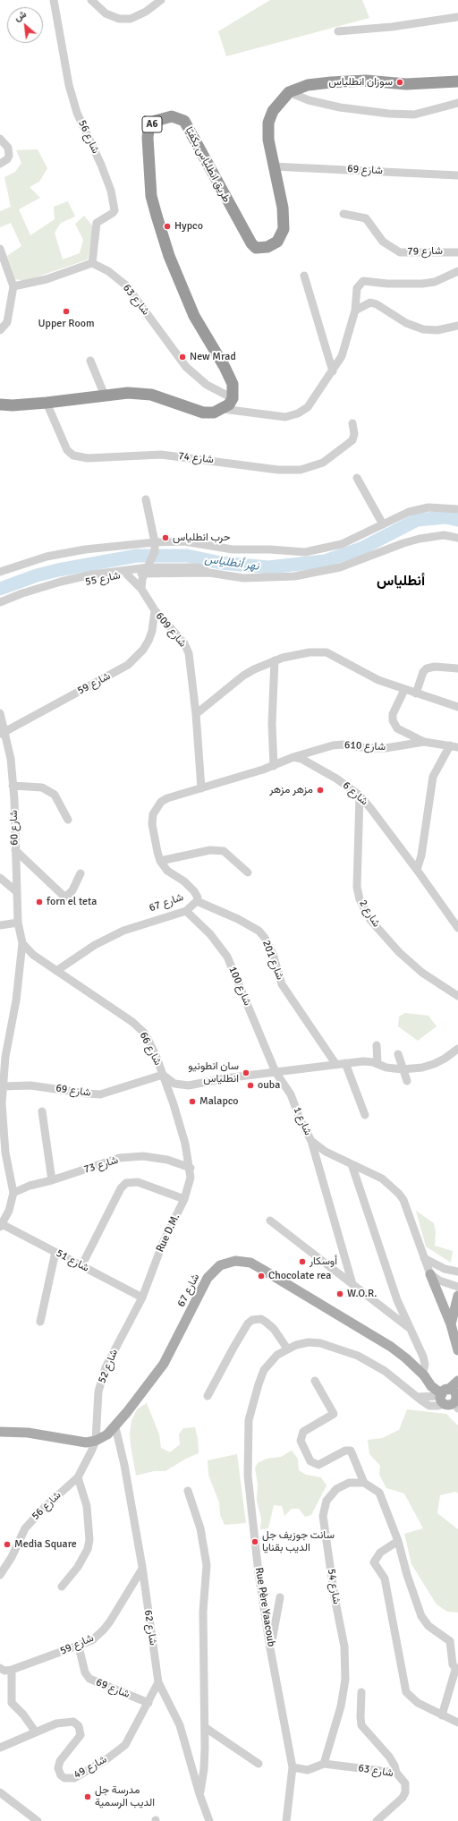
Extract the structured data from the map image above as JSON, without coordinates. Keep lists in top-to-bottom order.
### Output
{
  "streets": {
    "highway": ["A6", "طريق انطلياس بكفيّا"],
    "main road": ["شارع 67"],
    "street": [
      "شارع 56",
      "شارع 69",
      "شارع 79",
      "شارع 63",
      "شارع 74",
      "شارع 55",
      "شارع 609",
      "شارع 59",
      "شارع 610",
      "شارع 6",
      "شارع 60",
      "شارع 2",
      "شارع 201",
      "شارع 100",
      "شارع 66",
      "شارع 1",
      "شارع 73",
      "Rue D.M.",
      "شارع 51",
      "شارع 52",
      "شارع 54",
      "Rue Père Yaacoub",
      "شارع 62",
      "شارع 49"
    ]
  },
  "crossings": [
    ["شارع 56", "شارع 63"],
    ["شارع 56", "شارع 67"],
    ["شارع 56", "شارع 52"],
    ["طريق انطلياس بكفيّا", "شارع 69"],
    ["طريق انطلياس بكفيّا", "شارع 63"],
    ["شارع 69", "شارع 59"],
    ["شارع 69", "شارع 66"],
    ["شارع 69", "شارع 49"],
    ["شارع 63", "شارع 54"],
    ["شارع 63", "Rue Père Yaacoub"],
    ["شارع 55", "شارع 609"],
    ["شارع 609", "شارع 59"],
    ["شارع 59", "شارع 60"],
    ["شارع 59", "شارع 62"],
    ["شارع 610", "شارع 6"],
    ["شارع 6", "شارع 2"],
    ["شارع 60", "شارع 66"],
    ["شارع 67", "شارع 201"],
    ["شارع 67", "شارع 100"],
    ["شارع 67", "شارع 66"],
    ["شارع 67", "شارع 52"],
    ["شارع 67", "Rue Père Yaacoub"],
    ["شارع 67", "شارع 62"],
    ["شارع 100", "شارع 1"],
    ["شارع 66", "شارع 73"],
    ["شارع 66", "Rue D.M."],
    ["شارع 73", "Rue D.M."],
    ["Rue D.M.", "شارع 51"],
    ["Rue D.M.", "شارع 52"],
    ["شارع 51", "شارع 52"],
    ["شارع 62", "شارع 49"]
  ],
  "districts": ["أنطلياس"],
  "water": ["نهر أنطلياس"],
  "places": [
    "سوزان انطلياس",
    "Hypco",
    "Upper Room",
    "New Mrad",
    "حرب انطلياس",
    "مزهر مزهر",
    "forn el teta",
    "سان انطونيو انطلياس",
    "ouba",
    "Malapco",
    "أوسكار",
    "Chocolate rea",
    "W.O.R.",
    "سانت جوزيف جل الديب بقنايا",
    "Media Square",
    "مدرسة جل الديب الرسمية"
  ],
  "north": "top left"
}
